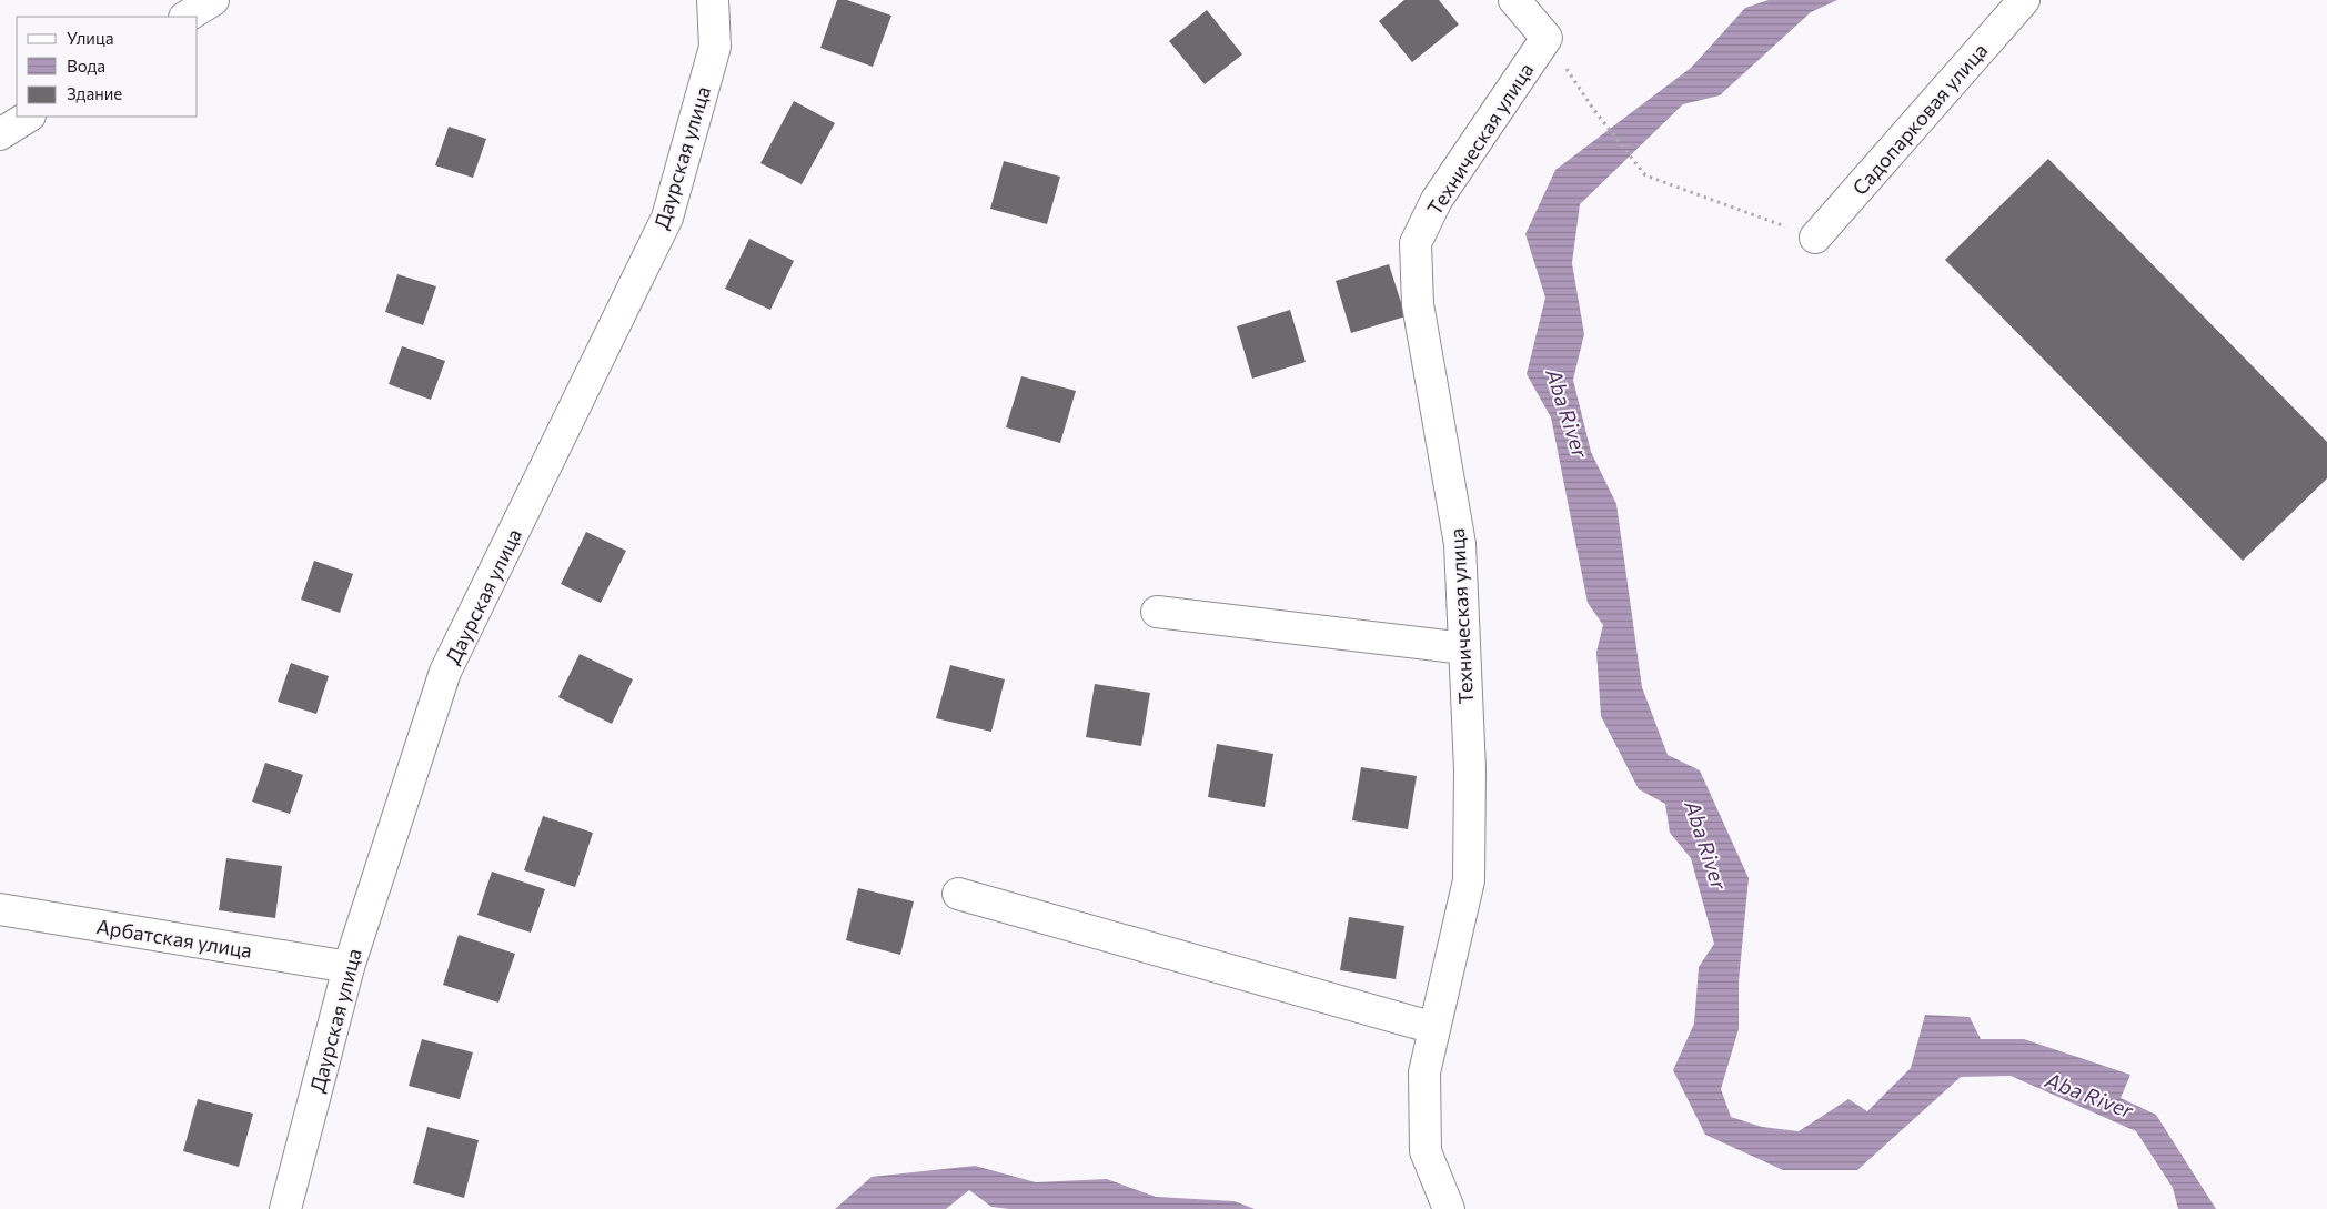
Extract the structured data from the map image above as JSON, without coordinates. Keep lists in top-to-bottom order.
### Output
{
  "streets": {
    "street": [
      "Садопарковая улица",
      "Техническая улица",
      "Даурская улица",
      "Арбатская улица"
    ]
  },
  "crossings": [
    ["Даурская улица", "Арбатская улица"]
  ],
  "water": ["Aba River"],
  "legend": ["Улица", "Вода", "Здание"]
}
